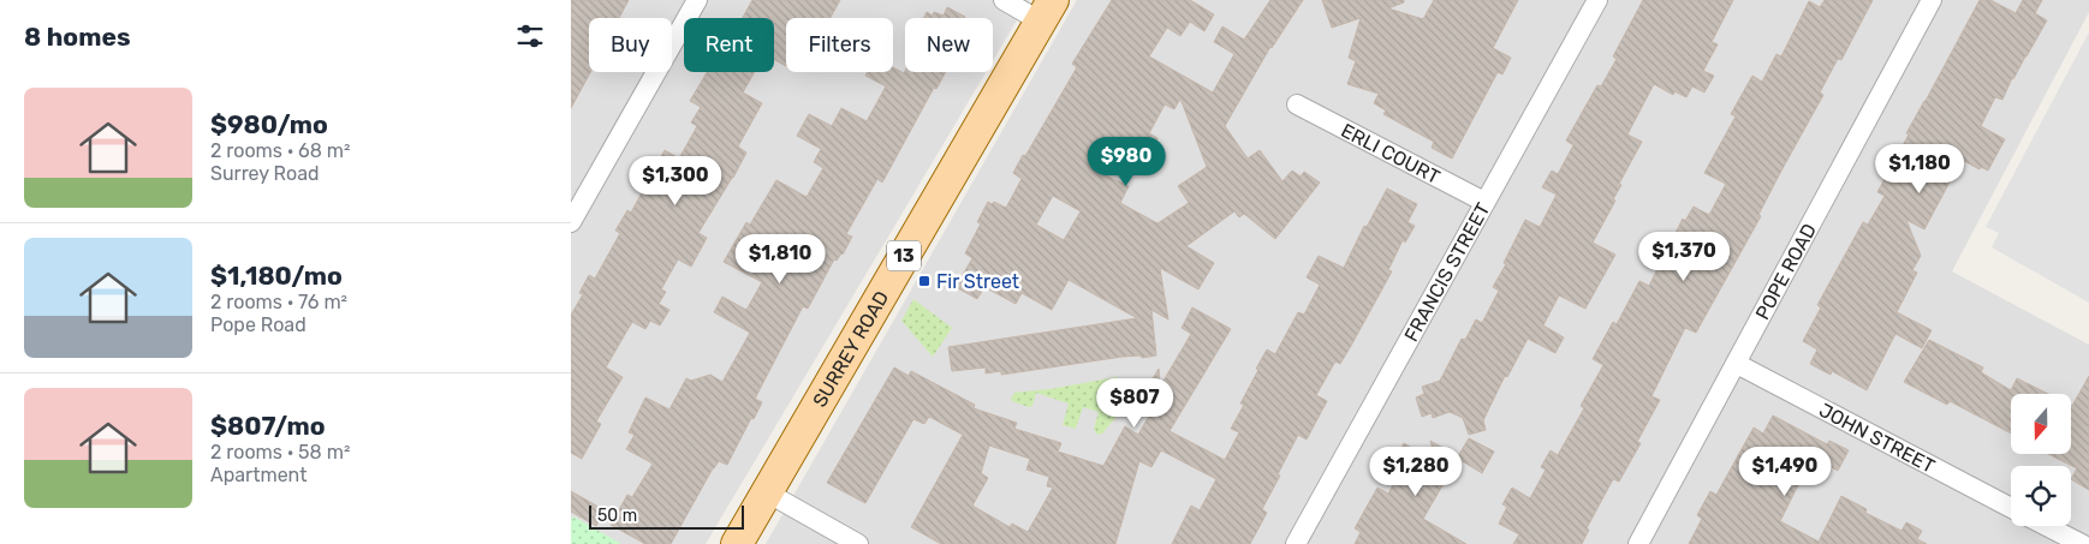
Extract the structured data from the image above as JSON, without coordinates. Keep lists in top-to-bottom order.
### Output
{
  "streets": {
    "main road": ["13", "SURREY ROAD"],
    "street": [
      "ERLI COURT",
      "FRANCIS STREET",
      "POPE ROAD",
      "JOHN STREET"
    ]
  },
  "crossings": [
    ["ERLI COURT", "FRANCIS STREET"],
    ["POPE ROAD", "JOHN STREET"]
  ],
  "places": {
    "transit": ["Fir Street"]
  },
  "scale_bar": "50 m",
  "north": "bottom",
  "page": {
    "heading": "8 homes",
    "chip": [
      "Buy",
      "Rent",
      "Filters",
      "New"
    ],
    "list": [
      {
        "name": "$980/mo",
        "note": "2 rooms · 68 m² · Surrey Road"
      },
      {
        "name": "$1,180/mo",
        "note": "2 rooms · 76 m² · Pope Road"
      },
      {
        "name": "$807/mo",
        "note": "2 rooms · 58 m² · Apartment"
      }
    ],
    "price": [
      "$980",
      "$1,180",
      "$1,300",
      "$1,370",
      "$1,810",
      "$807",
      "$1,280",
      "$1,490"
    ],
    "scale": "50 m"
  }
}
